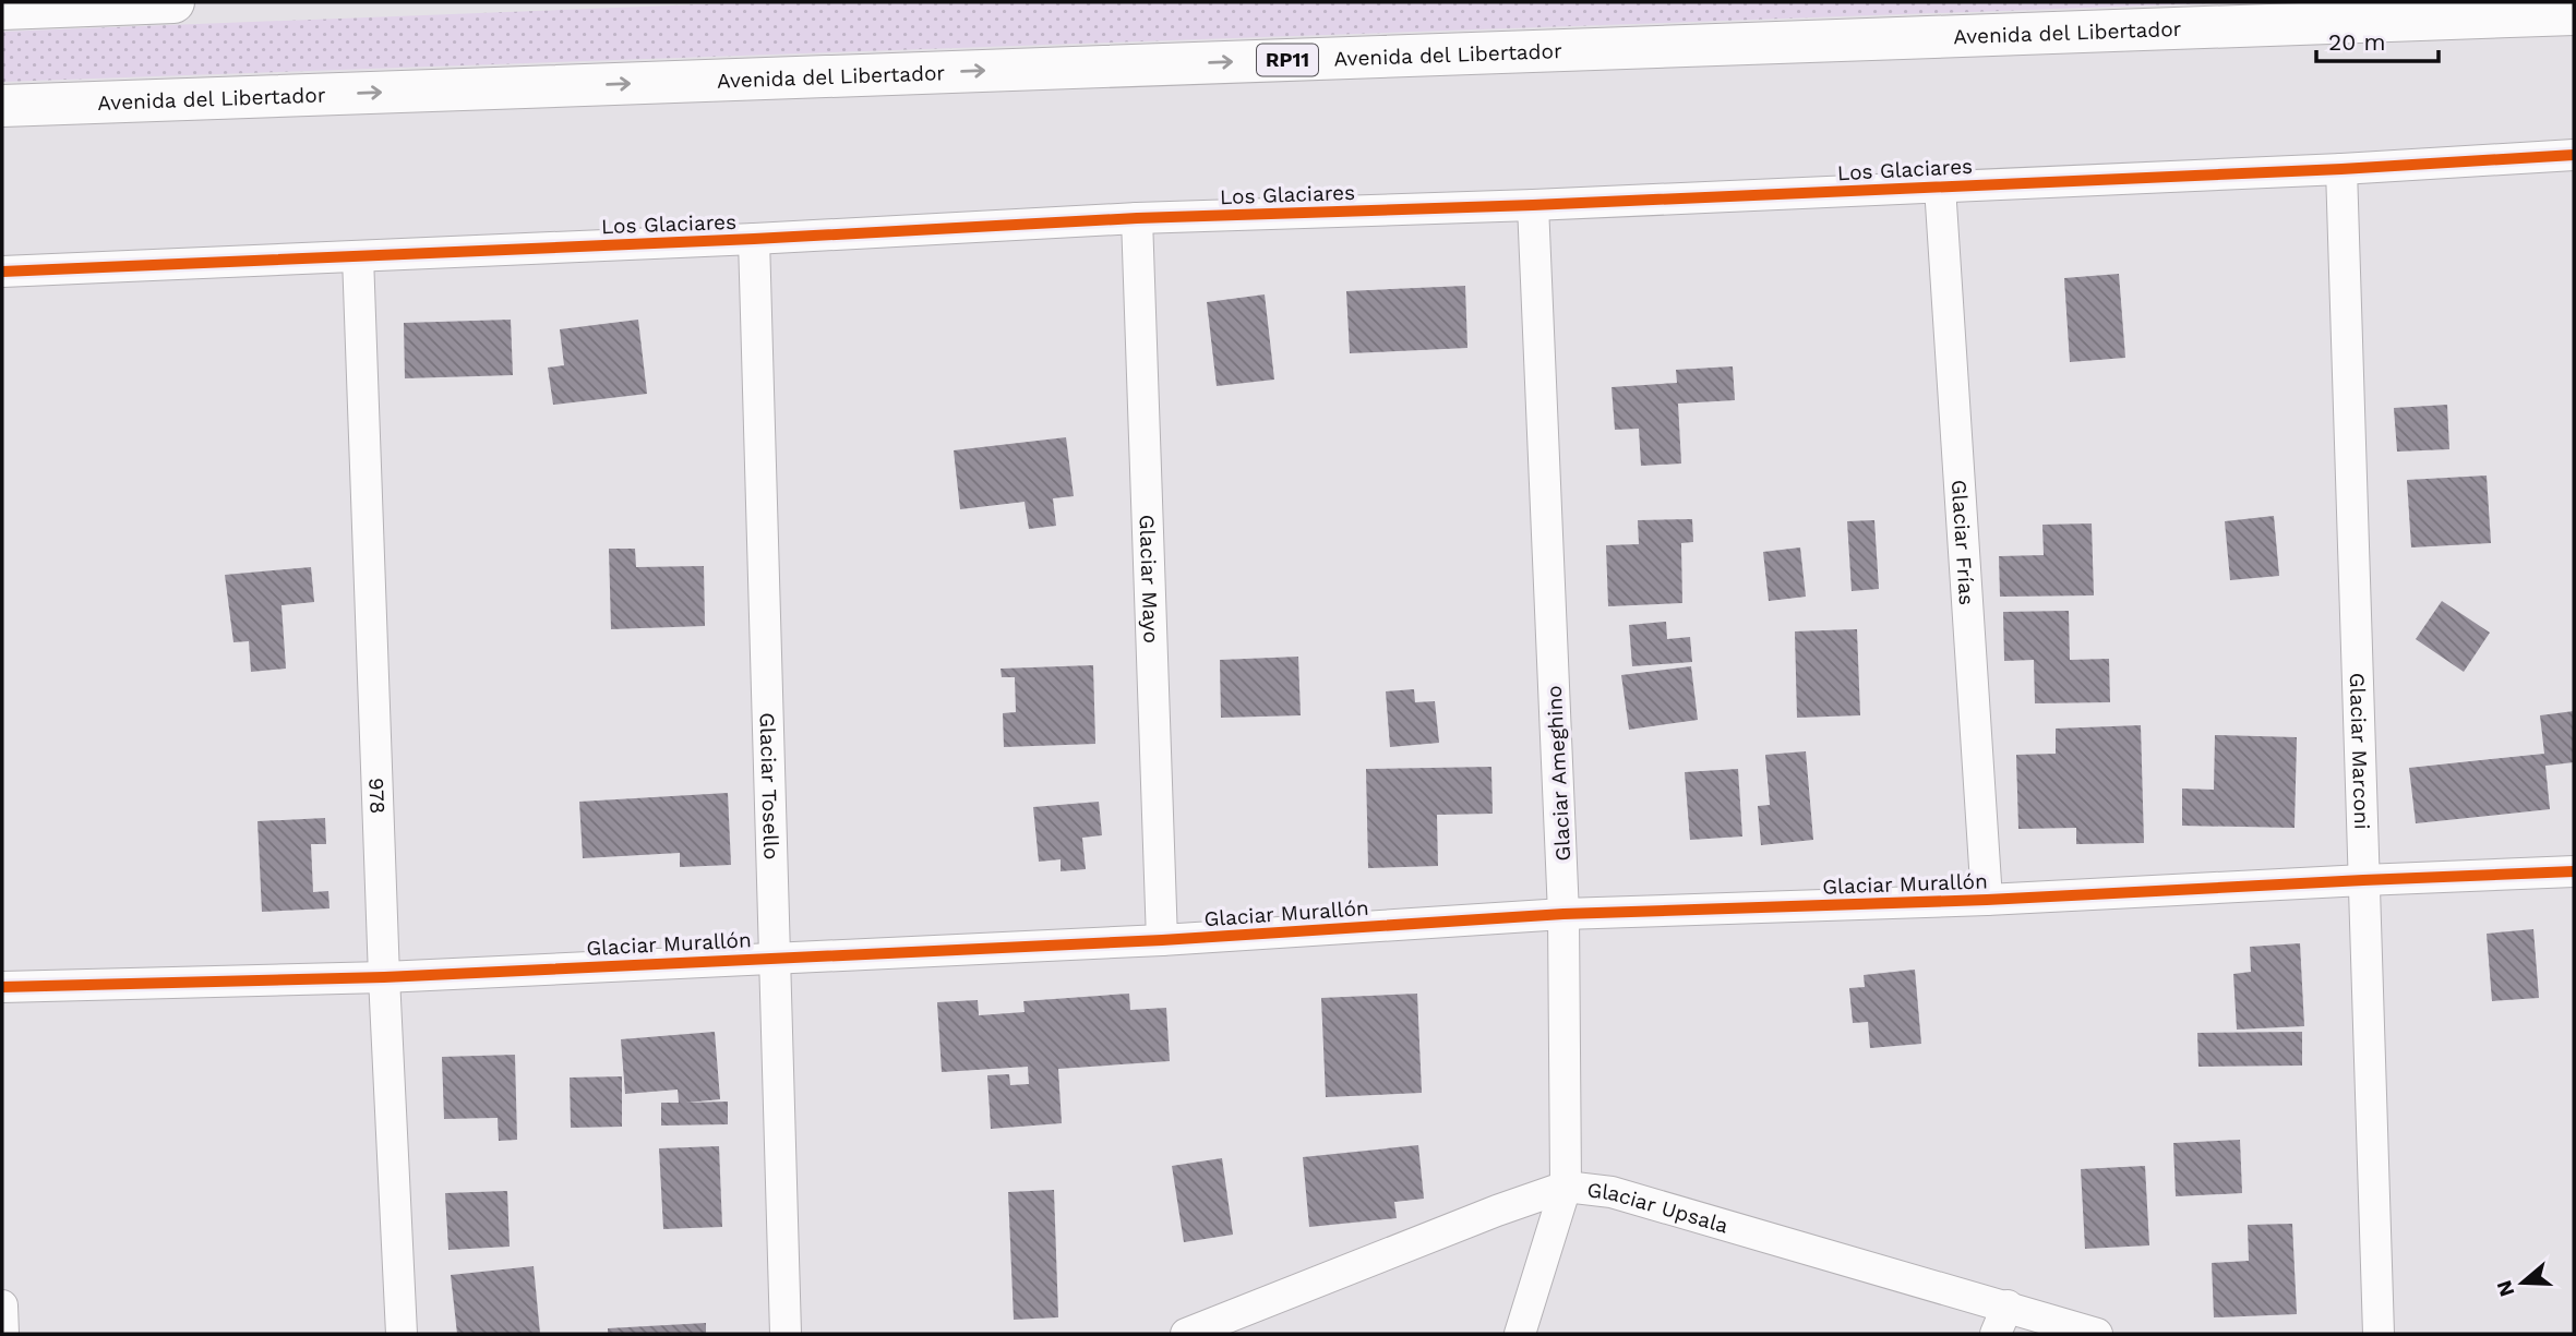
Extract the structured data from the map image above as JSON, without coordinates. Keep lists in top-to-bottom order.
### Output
{
  "streets": {
    "main road": ["Avenida del Libertador", "RP11"],
    "street": [
      "Los Glaciares",
      "Glaciar Frías",
      "Glaciar Mayo",
      "Glaciar Marconi",
      "Glaciar Ameghino",
      "Glaciar Tosello",
      "978",
      "Glaciar Murallón",
      "Glaciar Upsala"
    ]
  },
  "crossings": [
    ["Los Glaciares", "Glaciar Frías"],
    ["Los Glaciares", "Glaciar Mayo"],
    ["Los Glaciares", "Glaciar Marconi"],
    ["Los Glaciares", "Glaciar Ameghino"],
    ["Los Glaciares", "Glaciar Tosello"],
    ["Los Glaciares", "978"],
    ["Glaciar Frías", "Glaciar Murallón"],
    ["Glaciar Mayo", "Glaciar Murallón"],
    ["Glaciar Marconi", "Glaciar Murallón"],
    ["Glaciar Ameghino", "Glaciar Murallón"],
    ["Glaciar Ameghino", "Glaciar Upsala"],
    ["Glaciar Tosello", "Glaciar Murallón"],
    ["978", "Glaciar Murallón"]
  ],
  "one_way": ["Avenida del Libertador"],
  "scale_bar": "20 m",
  "north": "left"
}
